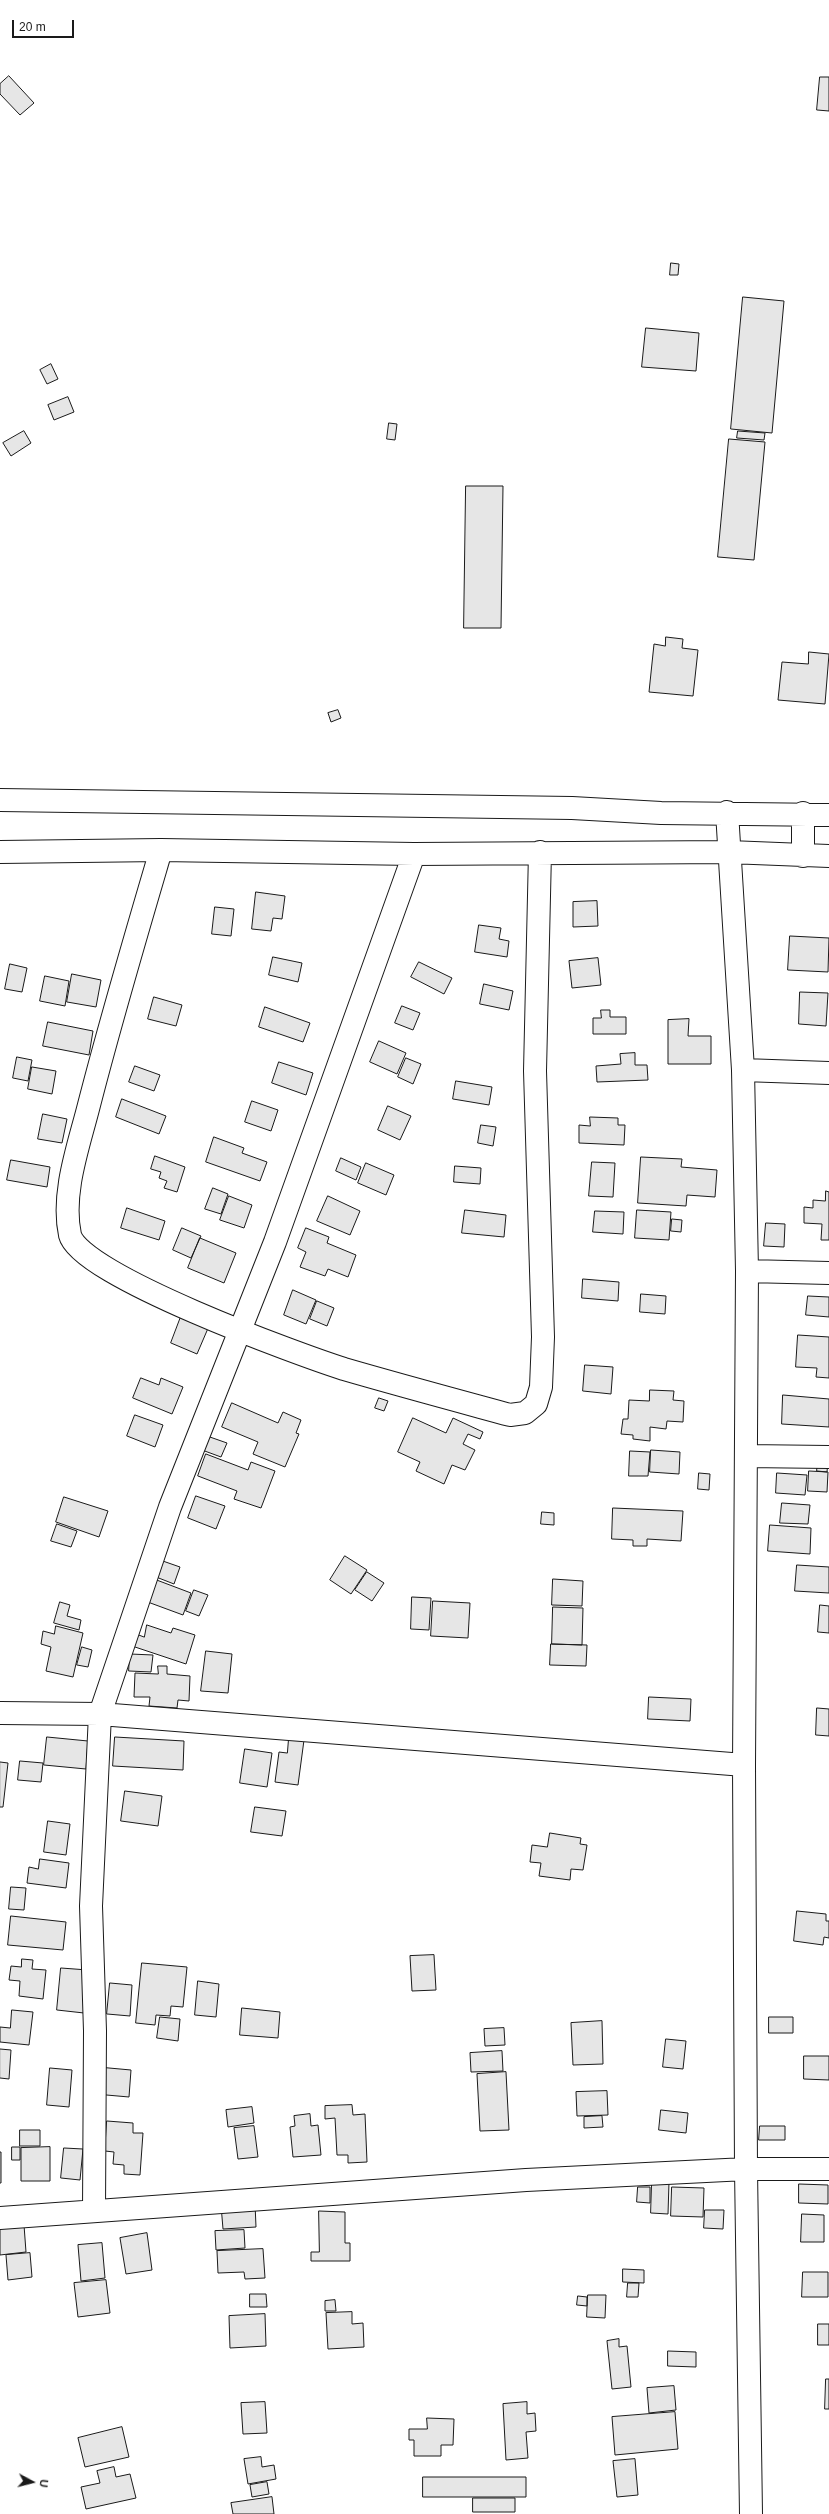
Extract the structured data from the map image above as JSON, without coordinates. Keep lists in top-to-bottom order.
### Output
{
  "scale_bar": "20 m",
  "north": "right"
}
